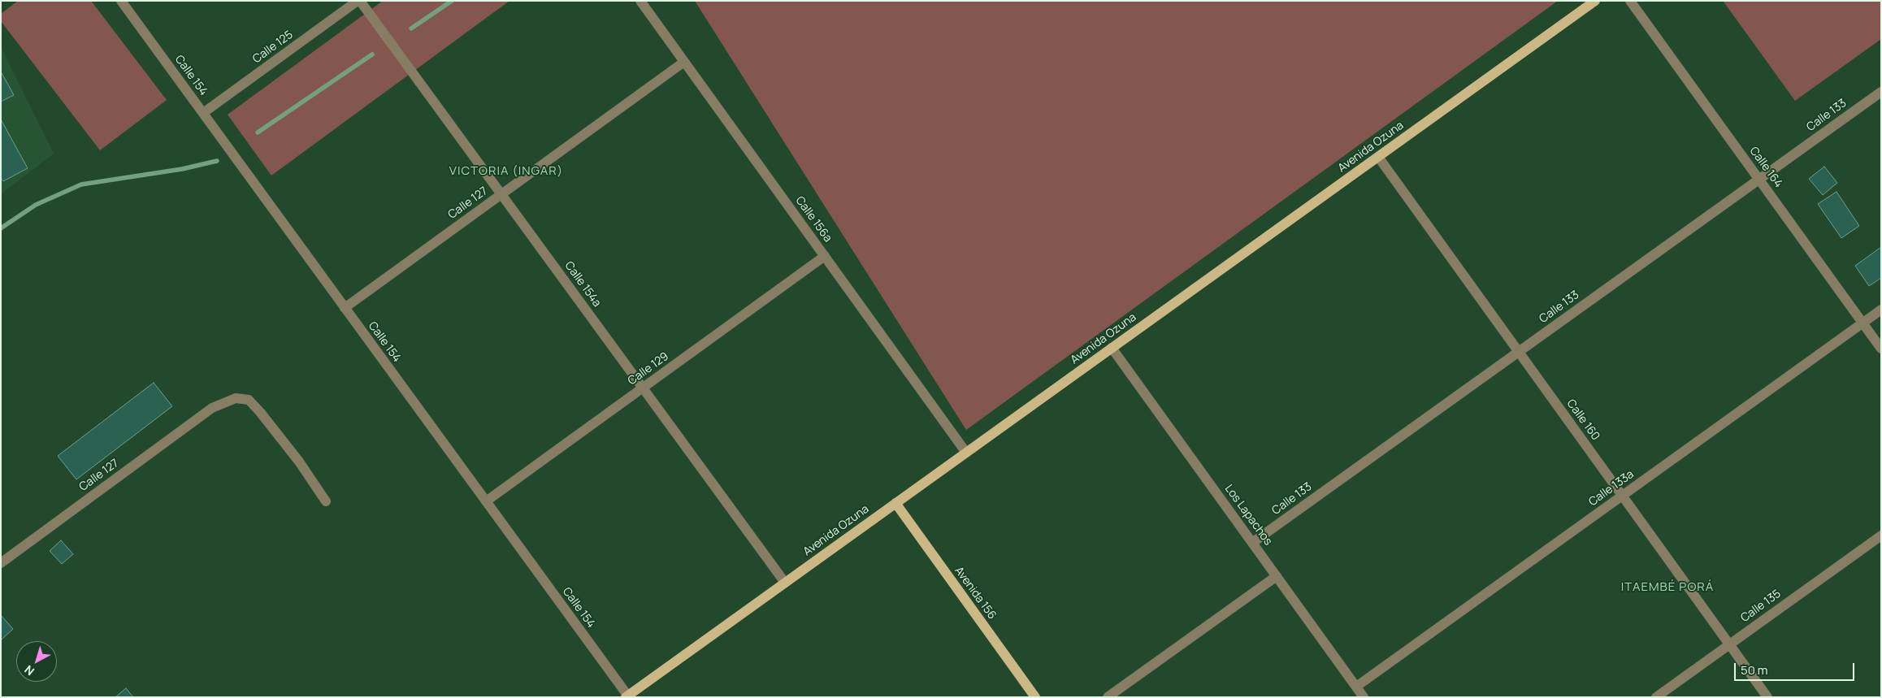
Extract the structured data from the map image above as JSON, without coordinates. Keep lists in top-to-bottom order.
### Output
{
  "streets": {
    "main road": ["Avenida Ozuna", "Avenida 156"],
    "street": [
      "Calle 125",
      "Calle 154",
      "Calle 133",
      "Calle 164",
      "Calle 127",
      "Calle 156a",
      "Calle 154a",
      "Calle 129",
      "Calle 160",
      "Calle 133a",
      "Los Lapachos",
      "Calle 135"
    ]
  },
  "crossings": [
    ["Calle 125", "Calle 154"],
    ["Calle 125", "Calle 154a"],
    ["Calle 154", "Avenida Ozuna"],
    ["Calle 154", "Calle 127"],
    ["Calle 154", "Calle 129"],
    ["Calle 133", "Calle 164"],
    ["Calle 133", "Calle 160"],
    ["Calle 133", "Los Lapachos"],
    ["Avenida Ozuna", "Calle 156a"],
    ["Avenida Ozuna", "Calle 154a"],
    ["Avenida Ozuna", "Calle 160"],
    ["Avenida Ozuna", "Los Lapachos"],
    ["Avenida Ozuna", "Avenida 156"],
    ["Calle 164", "Calle 133a"],
    ["Calle 127", "Calle 156a"],
    ["Calle 127", "Calle 154a"],
    ["Calle 156a", "Calle 129"],
    ["Calle 154a", "Calle 129"],
    ["Calle 160", "Calle 133a"],
    ["Calle 160", "Calle 135"],
    ["Calle 133a", "Los Lapachos"]
  ],
  "districts": ["VICTORIA (INGAR)", "ITAEMBÉ PORÁ"],
  "scale_bar": "50 m",
  "north": "bottom left"
}
